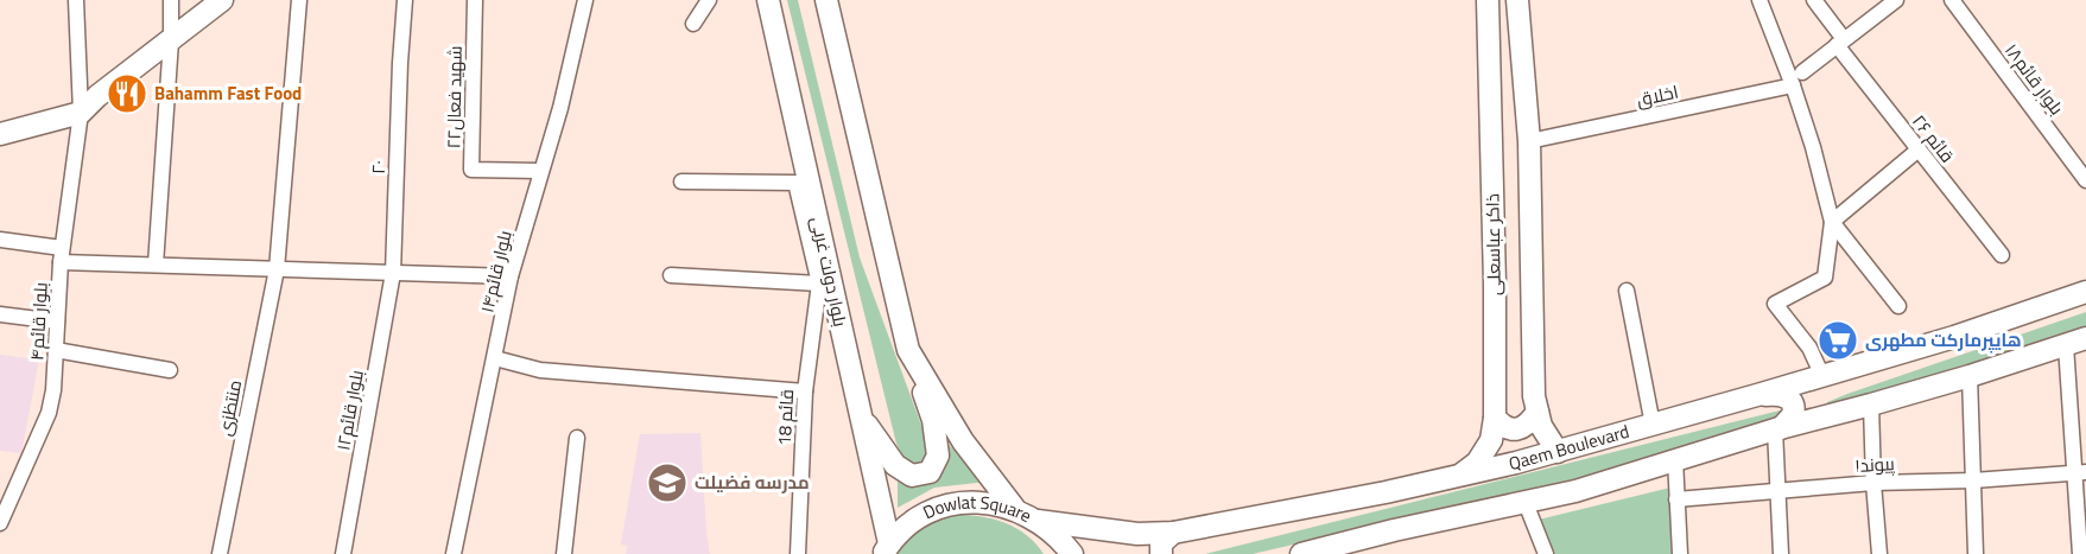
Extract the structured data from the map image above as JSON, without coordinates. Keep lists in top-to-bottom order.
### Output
{
  "streets": {
    "main road": [
      "ذاکر عباسعلی",
      "بلوار دولت غربی",
      "Qaem Boulevard",
      "Dowlat Square"
    ],
    "street": [
      "بلوار قائم۱۸",
      "اخلاق",
      "شهید فعال۲۲",
      "قائم ۲۶",
      "۲۰",
      "بلوار قائم۱۴",
      "بلوار قائم۴",
      "منتظزی",
      "بلوار قائم۱۲",
      "18 قائم",
      "پیوند۱"
    ]
  },
  "crossings": [
    ["شهید فعال۲۲", "بلوار قائم۱۴"],
    ["۲۰", "بلوار قائم۱۲"],
    ["ذاکر عباسعلی", "Qaem Boulevard"],
    ["بلوار دولت غربی", "Dowlat Square"],
    ["Qaem Boulevard", "Dowlat Square"]
  ],
  "places": {
    "restaurant": ["Bahamm Fast Food"],
    "supermarket": ["هایپرمارکت مطهری"],
    "school or university": ["مدرسه فضیلت"]
  }
}
